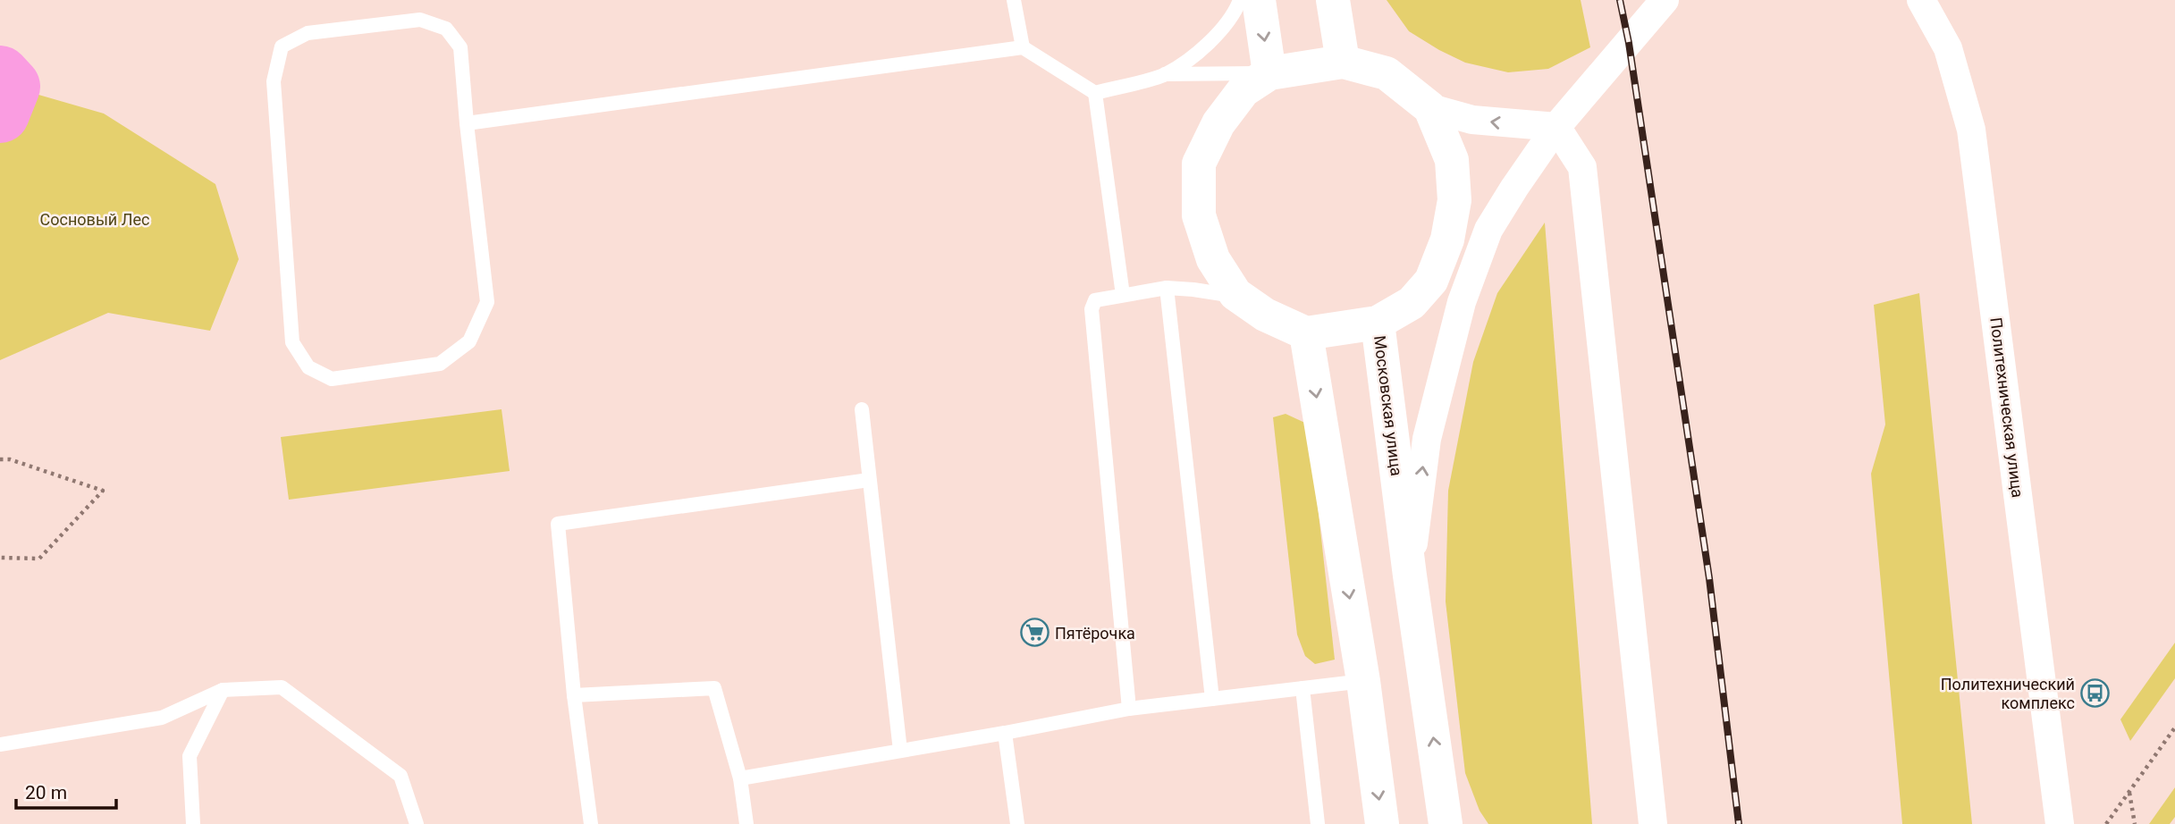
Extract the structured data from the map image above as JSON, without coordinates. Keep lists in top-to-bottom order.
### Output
{
  "streets": {
    "main road": ["Московская улица"],
    "street": ["Политехническая улица"]
  },
  "parks": ["Сосновый Лес"],
  "places": {
    "supermarket": ["Пятёрочка"],
    "bus stop": ["Политехнический комплекс"]
  },
  "scale_bar": "20 m"
}
